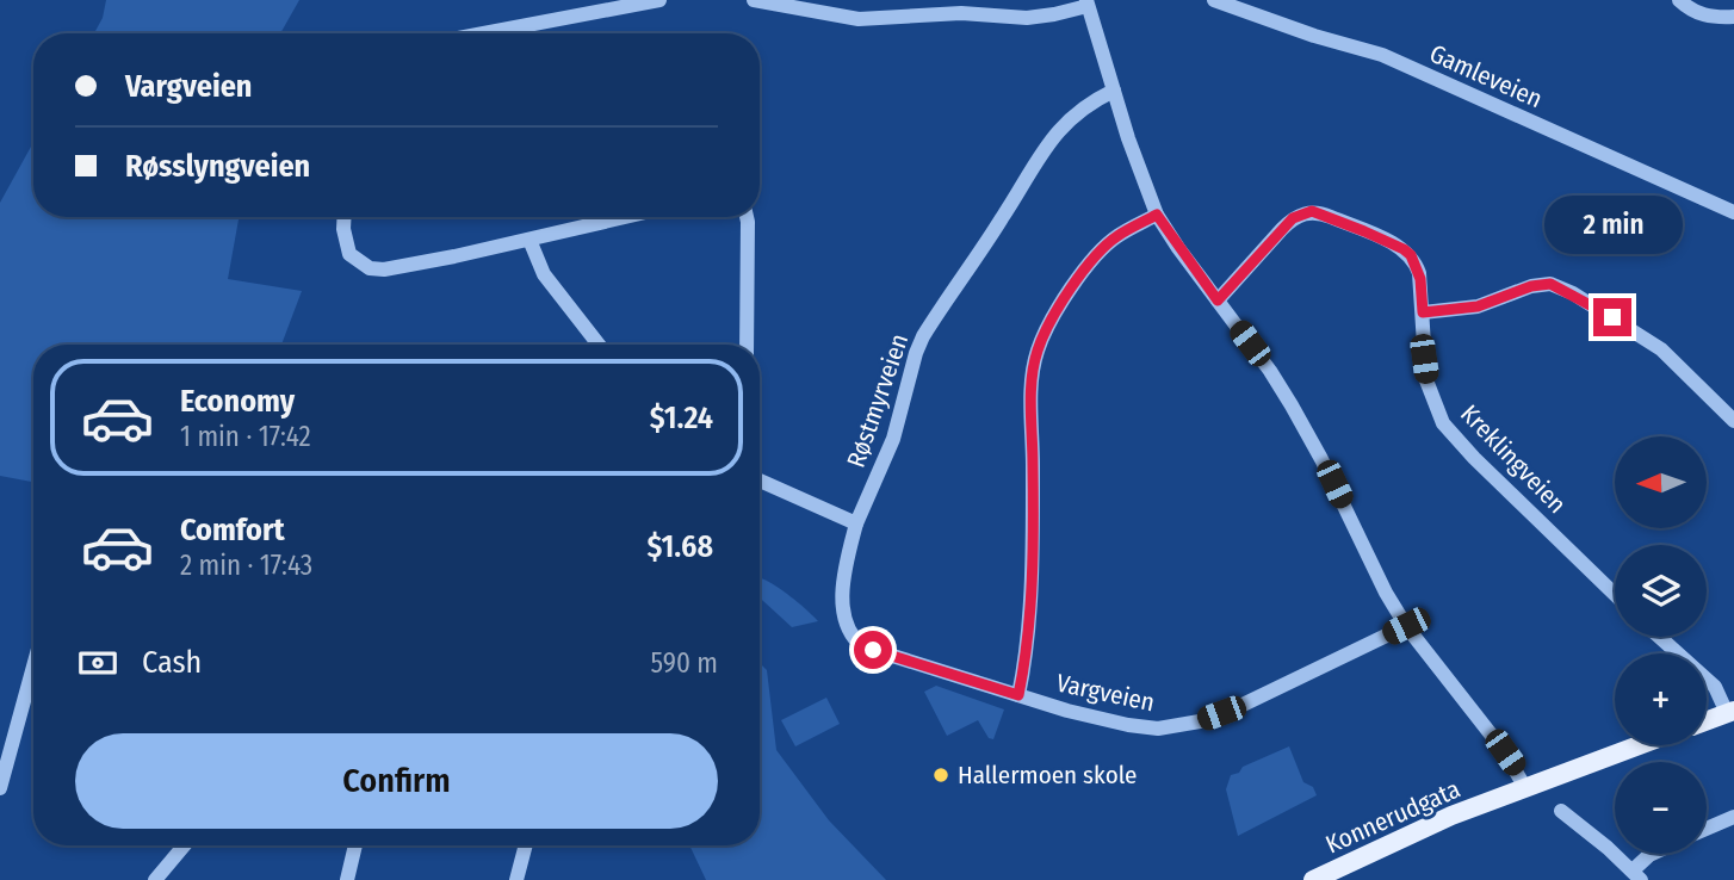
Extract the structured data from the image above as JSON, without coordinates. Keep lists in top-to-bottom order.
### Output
{
  "streets": {
    "main road": ["Konnerudgata"],
    "street": [
      "Gamleveien",
      "Røstmyrveien",
      "Kreklingveien",
      "Vargveien"
    ]
  },
  "crossings": [
    ["Røstmyrveien", "Vargveien"]
  ],
  "places": ["Hallermoen skole"],
  "north": "left",
  "page": {
    "banner": ["Vargveien", "Røsslyngveien"],
    "bubble": "2 min",
    "list": [
      {
        "name": "Economy",
        "note": "1 min · 17:42",
        "value": "$1.24"
      },
      {
        "name": "Comfort",
        "note": "2 min · 17:43",
        "value": "$1.68"
      }
    ],
    "map_buttons": ["+", "−"],
    "pay": ["Cash", "590 m"],
    "buttons": "Confirm"
  }
}
